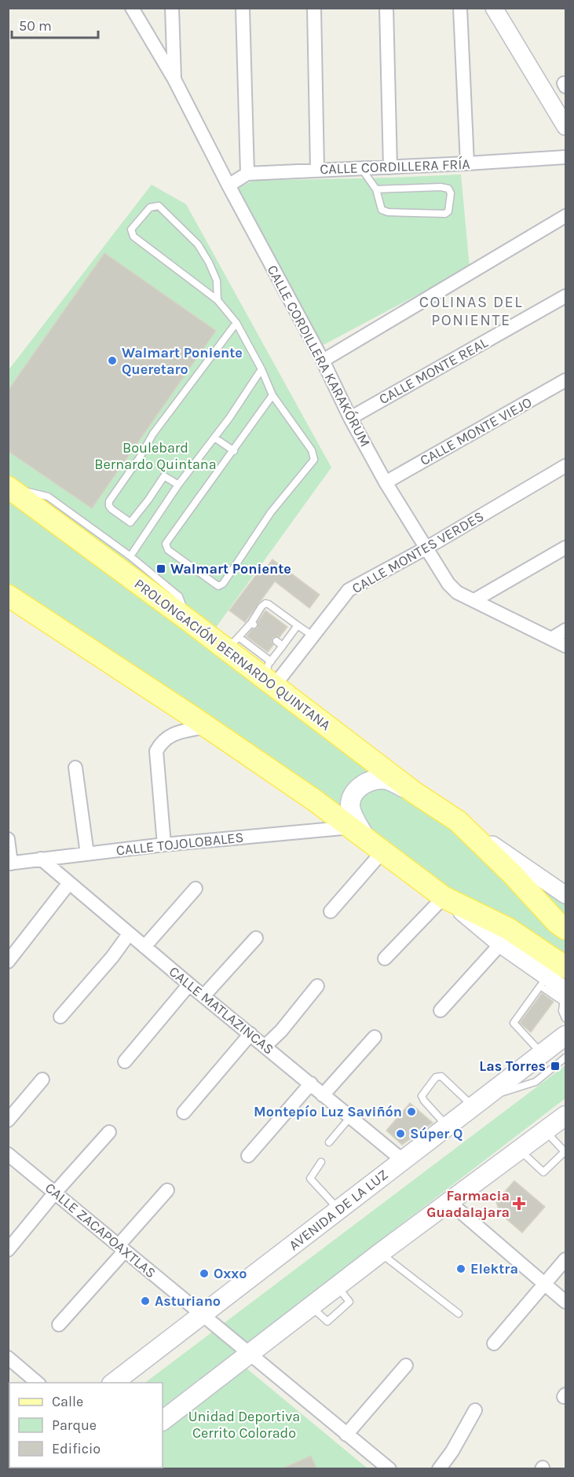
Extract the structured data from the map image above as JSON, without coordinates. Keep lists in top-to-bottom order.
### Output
{
  "streets": {
    "main road": ["PROLONGACIÓN BERNARDO QUINTANA", "AVENIDA DE LA LUZ"],
    "street": [
      "CALLE CORDILLERA FRÍA",
      "CALLE CORDILLERA KARAKÓRUM",
      "CALLE MONTE REAL",
      "CALLE MONTE VIEJO",
      "CALLE MONTES VERDES",
      "CALLE TOJOLOBALES",
      "CALLE MATLAZINCAS",
      "CALLE ZACAPOAXTLAS"
    ]
  },
  "crossings": [
    ["CALLE CORDILLERA KARAKÓRUM", "CALLE MONTE REAL"],
    ["CALLE CORDILLERA KARAKÓRUM", "CALLE MONTE VIEJO"],
    ["CALLE CORDILLERA KARAKÓRUM", "CALLE MONTES VERDES"],
    ["CALLE MONTES VERDES", "PROLONGACIÓN BERNARDO QUINTANA"],
    ["CALLE TOJOLOBALES", "CALLE MATLAZINCAS"],
    ["CALLE MATLAZINCAS", "AVENIDA DE LA LUZ"],
    ["AVENIDA DE LA LUZ", "CALLE ZACAPOAXTLAS"]
  ],
  "districts": ["COLINAS DEL PONIENTE"],
  "parks": ["Boulebard Bernardo Quintana", "Unidad Deportiva Cerrito Colorado"],
  "places": {
    "other": [
      "Walmart Poniente Queretaro",
      "Montepío Luz Saviñón",
      "Súper Q",
      "Elektra",
      "Oxxo",
      "Asturiano"
    ],
    "transit": ["Walmart Poniente", "Las Torres"],
    "health": ["Farmacia Guadalajara"]
  },
  "legend": ["Calle", "Parque", "Edificio"],
  "scale_bar": "50 m"
}
